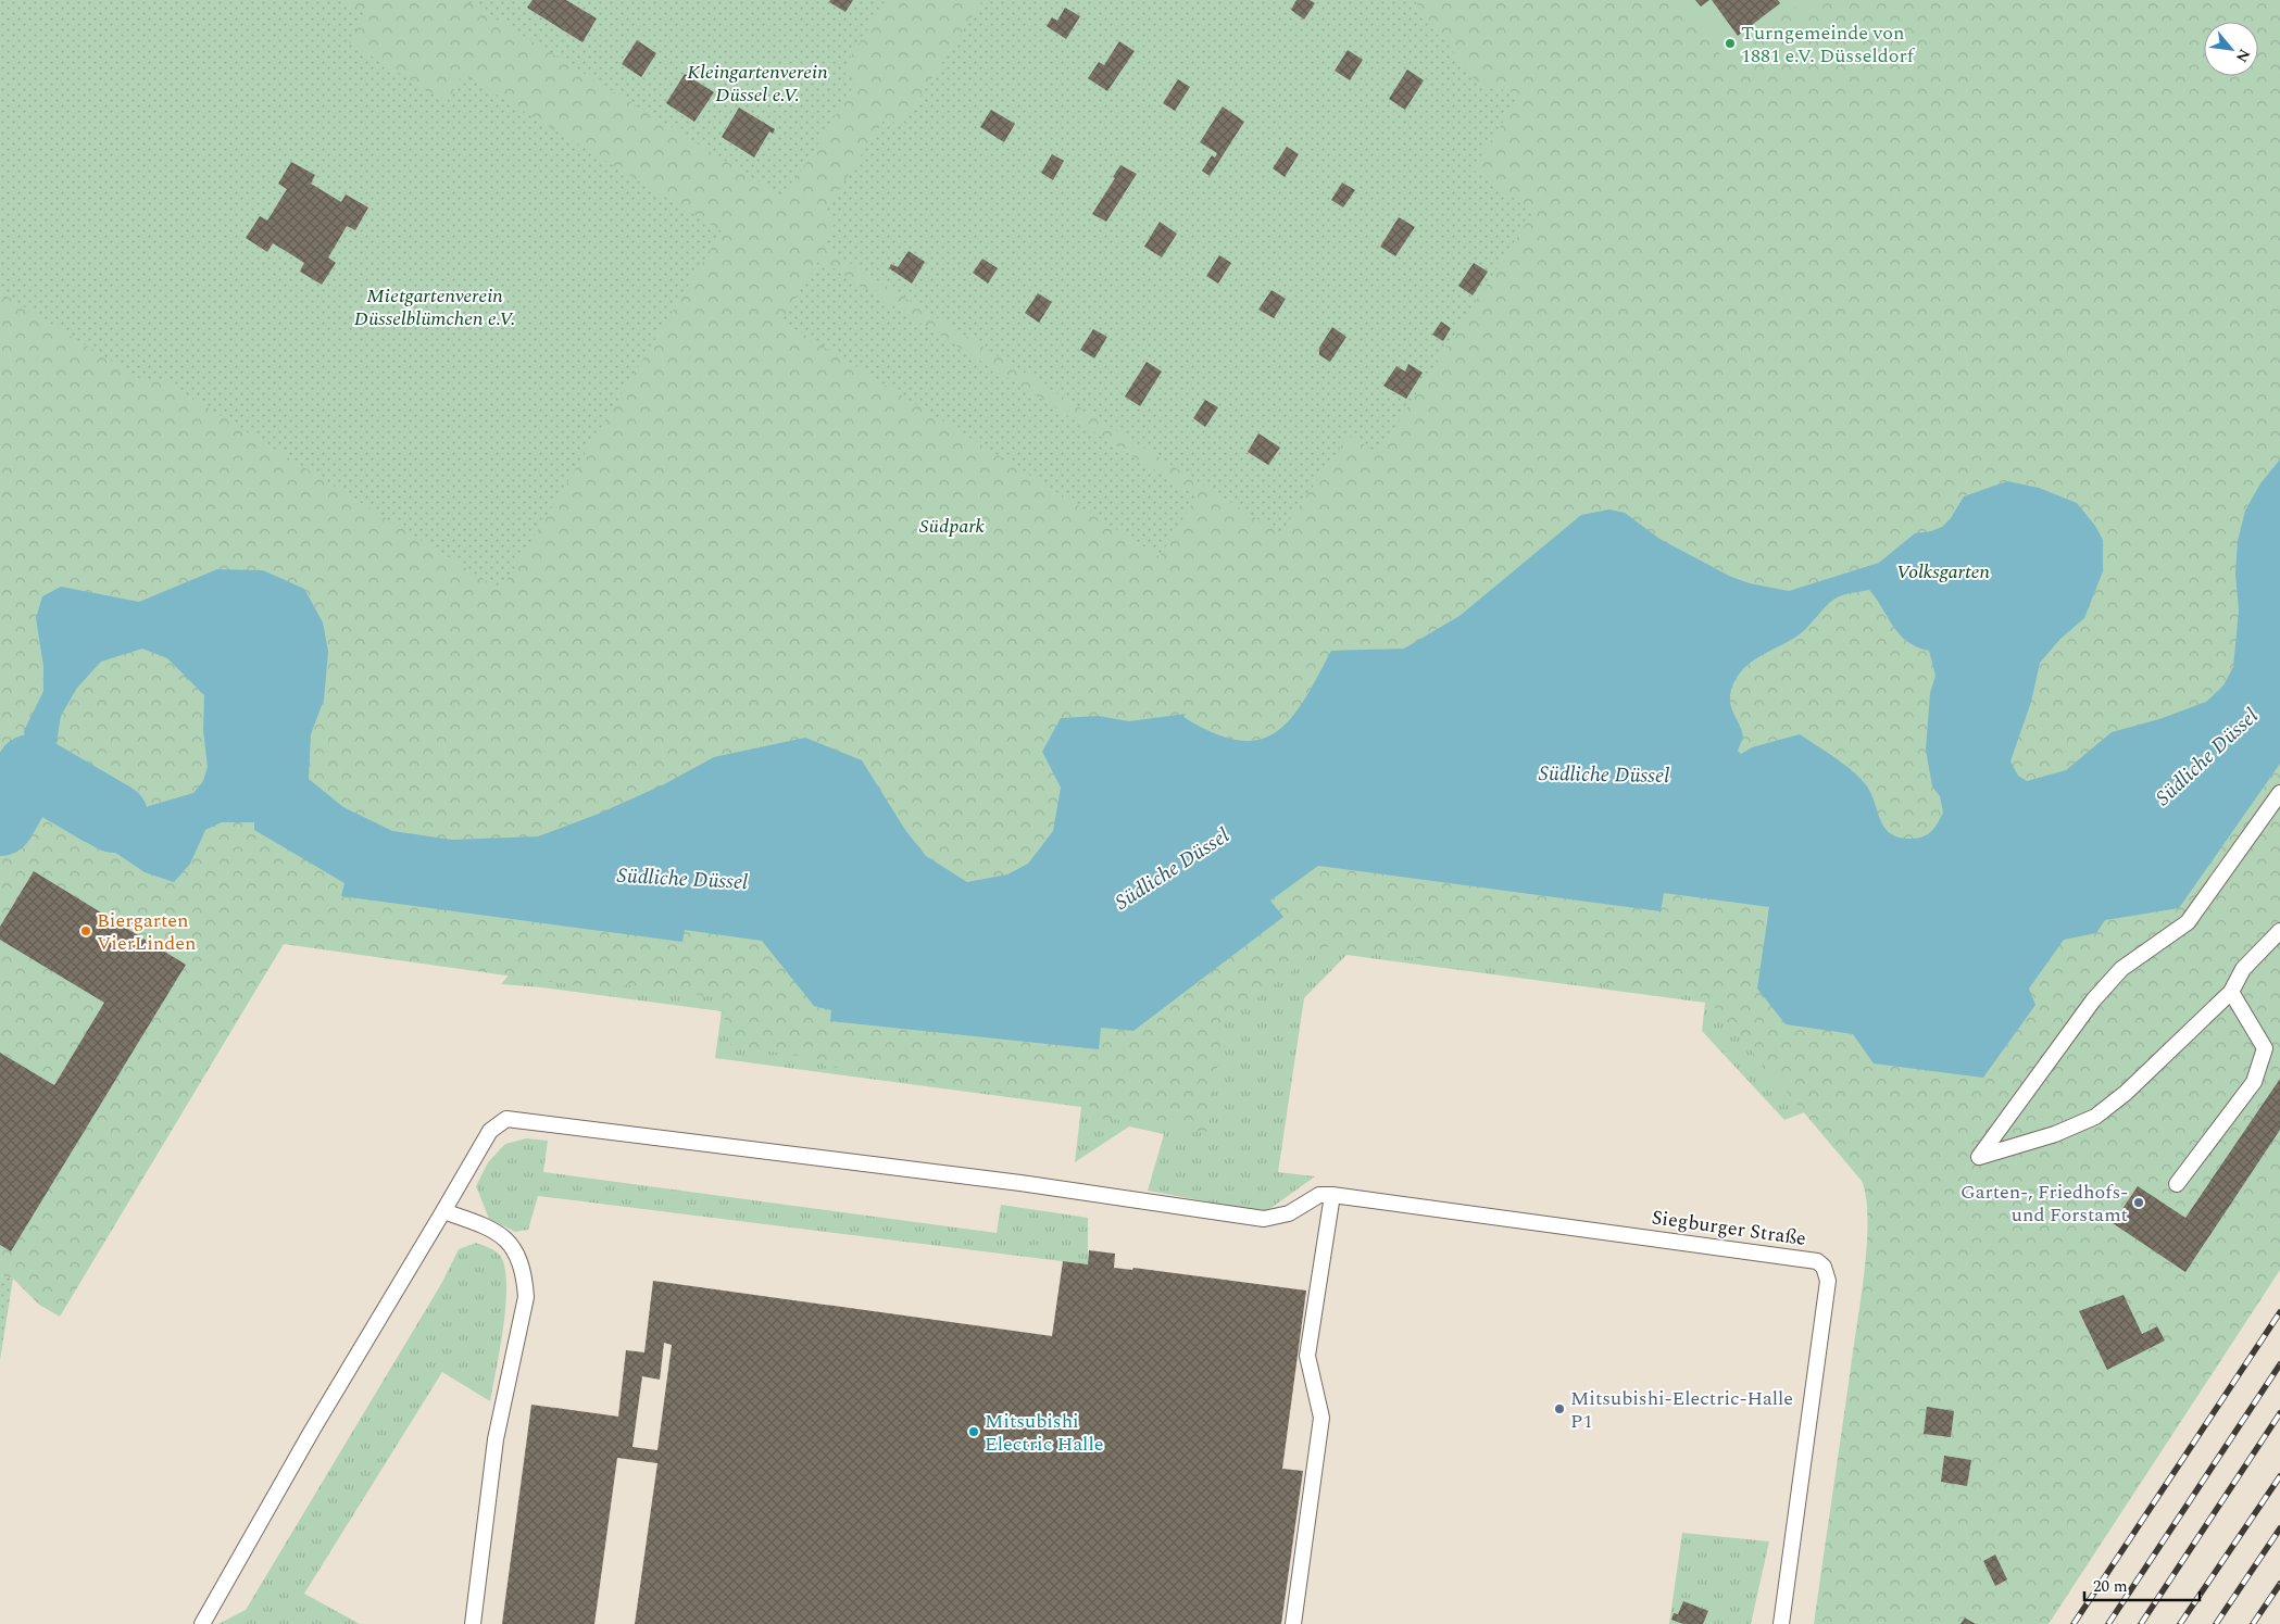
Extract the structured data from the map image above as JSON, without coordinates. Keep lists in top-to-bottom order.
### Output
{
  "streets": {
    "lane": ["Siegburger Straße"]
  },
  "water": ["Südliche Düssel"],
  "parks": [
    "Kleingartenverein Düssel e.V.",
    "Mietgartenverein Düsselblümchen e.V.",
    "Südpark",
    "Volksgarten"
  ],
  "places": [
    "Turngemeinde von 1881 e.V. Düsseldorf",
    "Biergarten VierLinden",
    "Garten-, Friedhofs- und Forstamt",
    "Mitsubishi-Electric-Halle P1",
    "Mitsubishi Electric Halle"
  ],
  "scale_bar": "20 m",
  "north": "bottom right"
}
